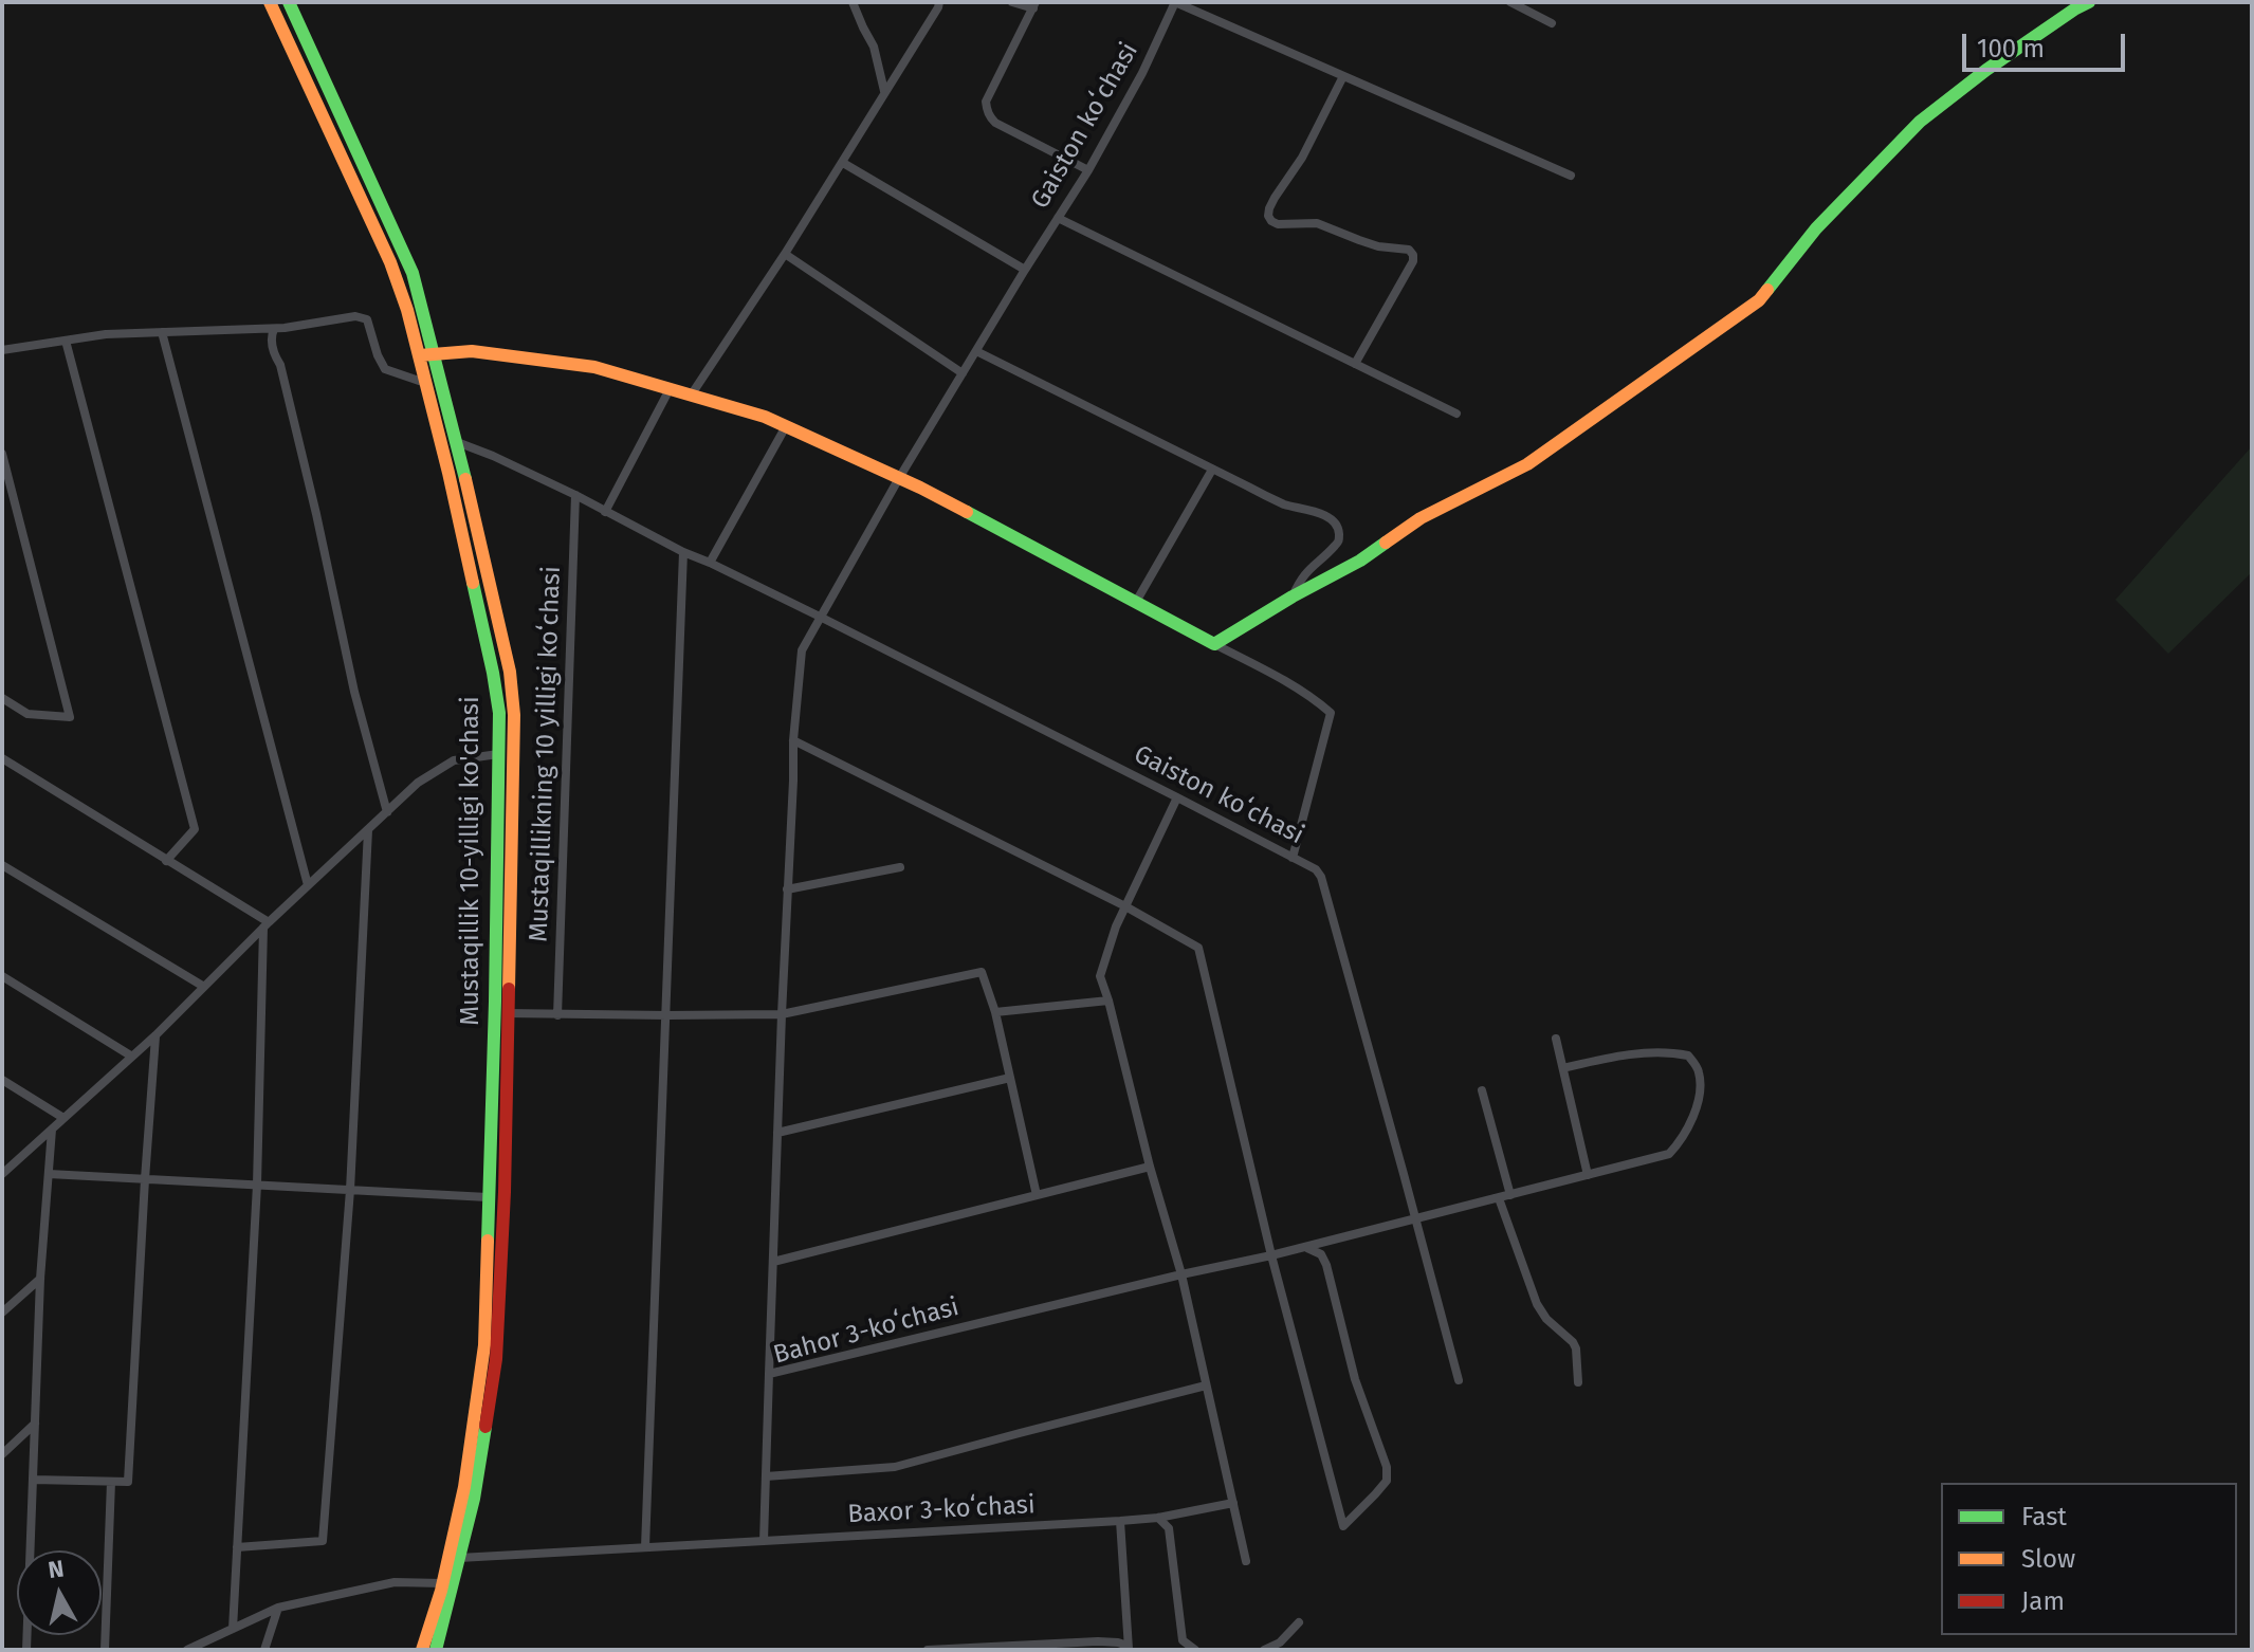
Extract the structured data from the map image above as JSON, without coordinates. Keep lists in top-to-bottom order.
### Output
{
  "streets": {
    "main road": ["Mustaqillik 10-yilligi ko'chasi"],
    "street": [
      "Gaiston koʻchasi",
      "Mustaqillikning 10 yilligi koʻchasi",
      "Bahor 3-koʻchasi",
      "Baxor 3-koʻchasi"
    ]
  },
  "crossings": [
    ["Gaiston koʻchasi", "Mustaqillikning 10 yilligi koʻchasi"],
    ["Gaiston koʻchasi", "Mustaqillik 10-yilligi ko'chasi"],
    ["Gaiston koʻchasi", "Bahor 3-koʻchasi"],
    ["Bahor 3-koʻchasi", "Baxor 3-koʻchasi"]
  ],
  "legend": ["Fast", "Slow", "Jam"],
  "scale_bar": "100 m",
  "north": "top"
}
